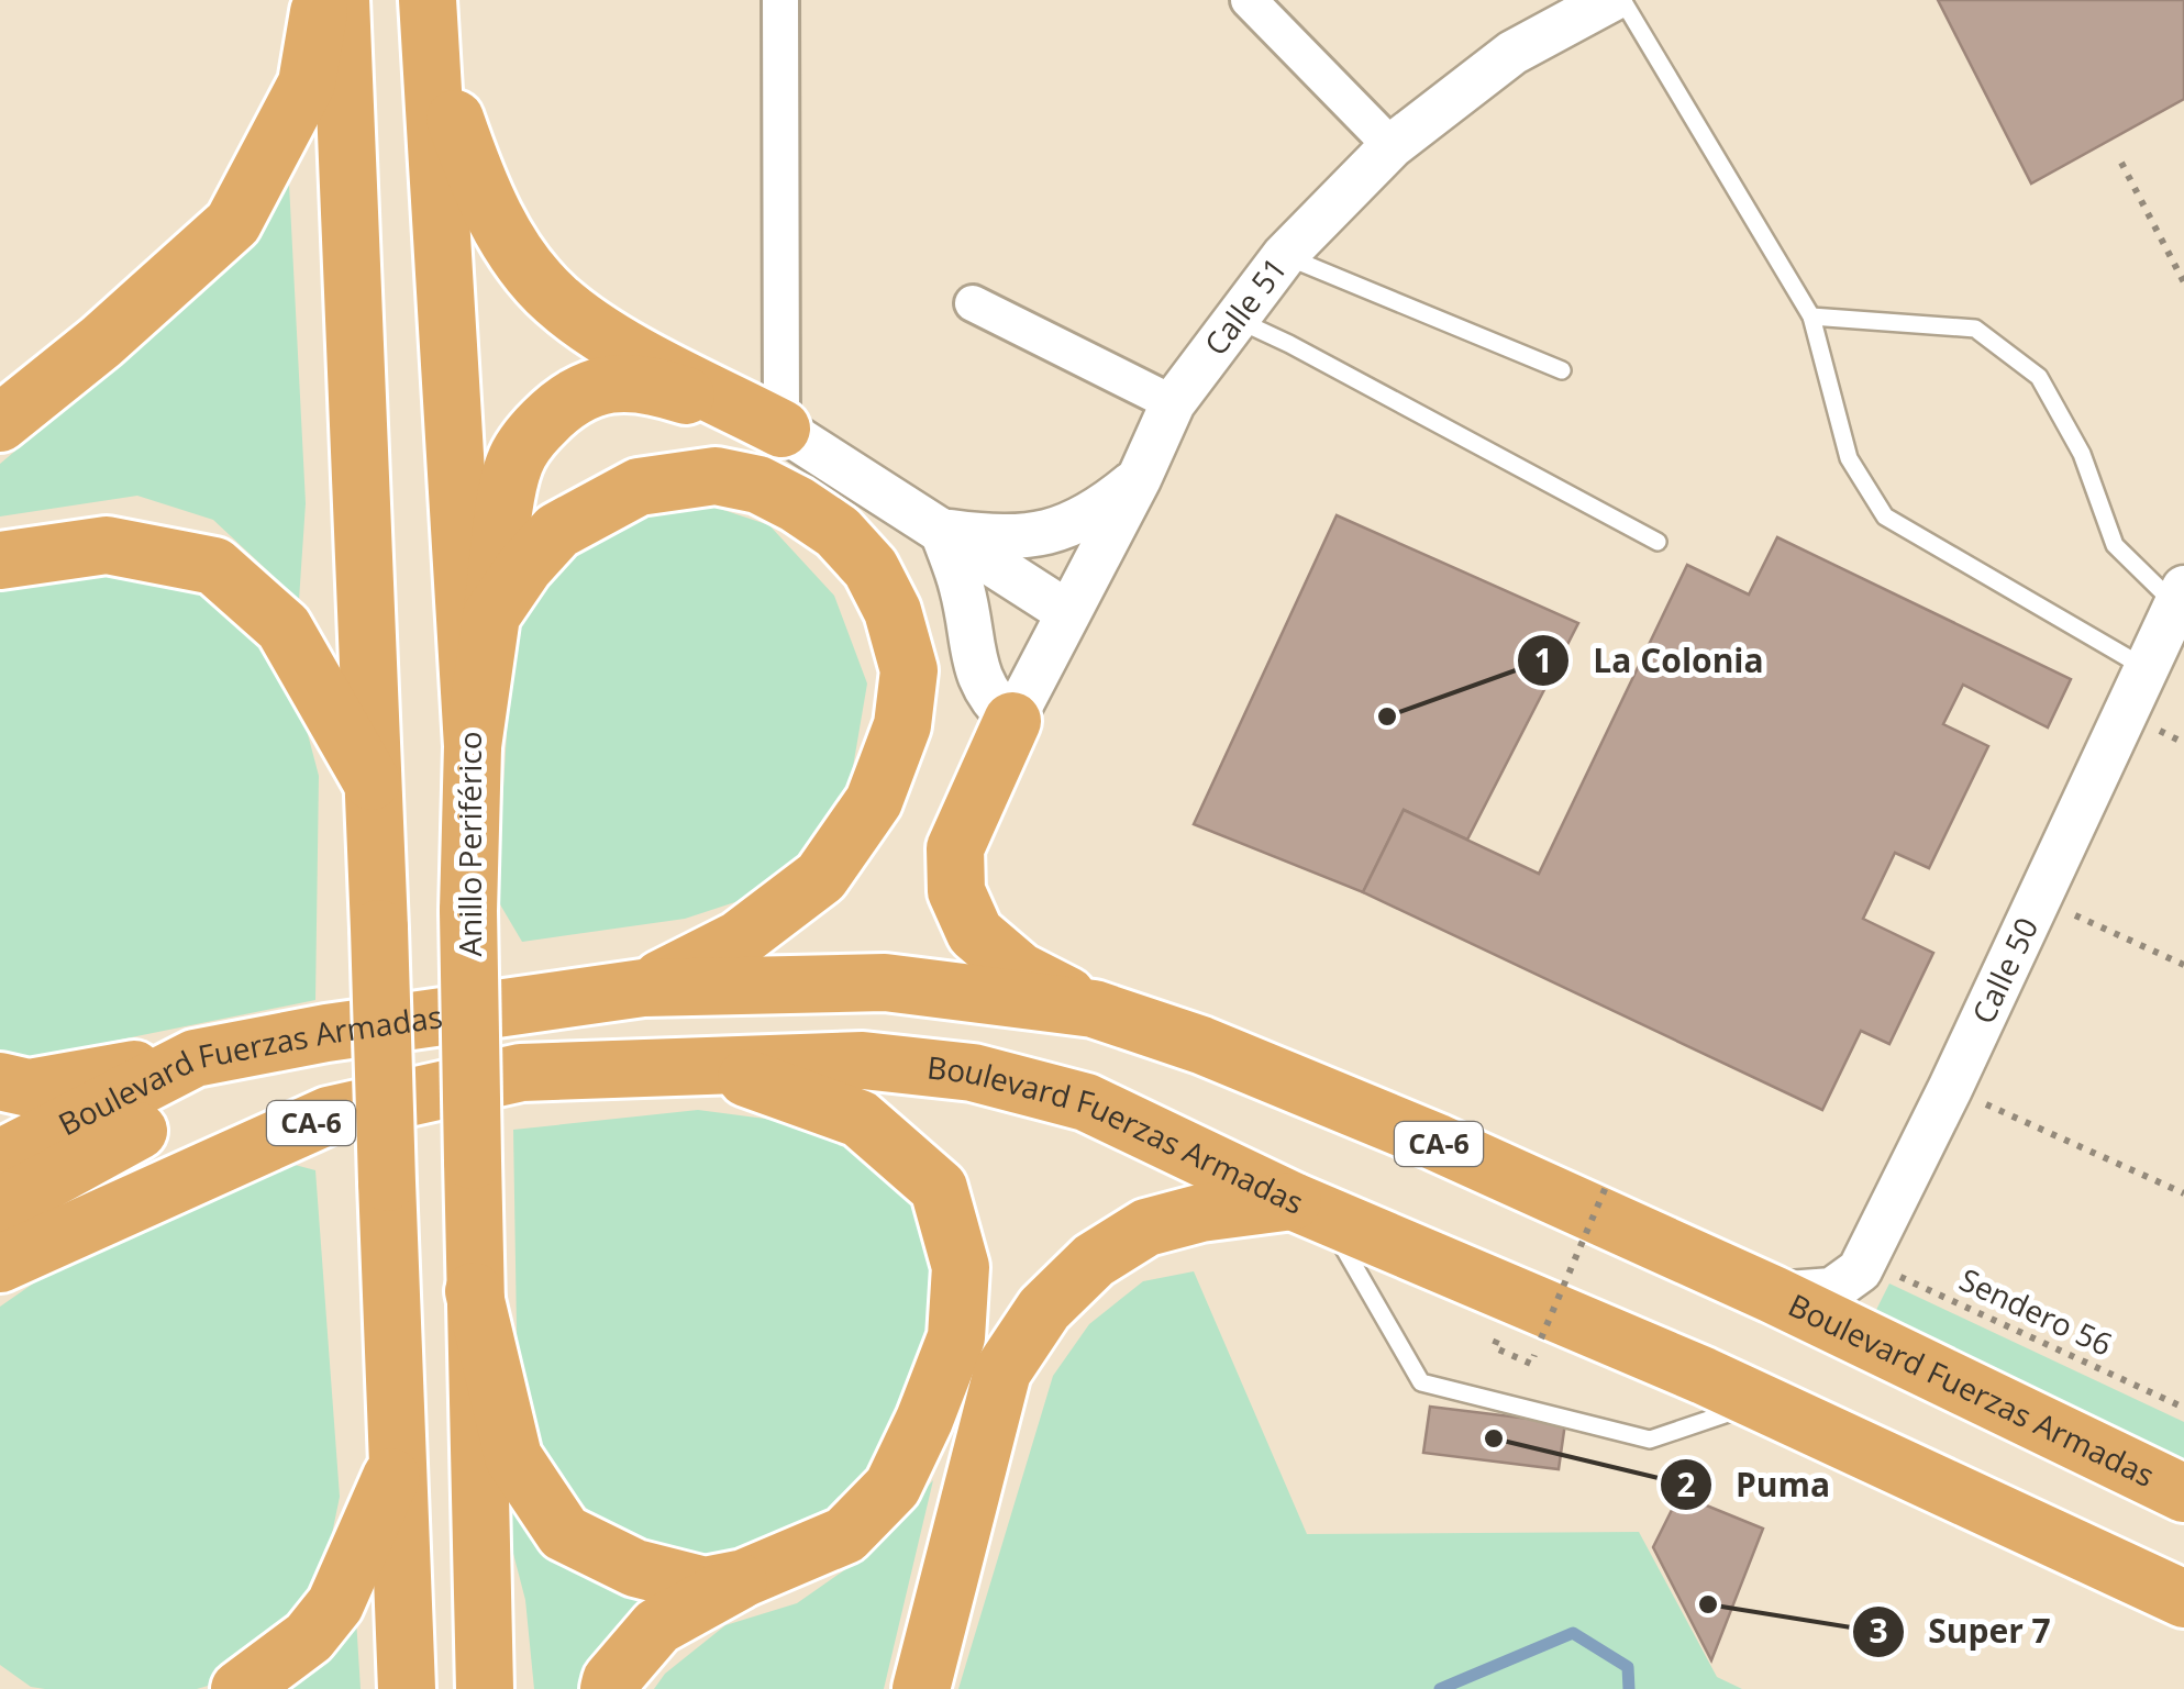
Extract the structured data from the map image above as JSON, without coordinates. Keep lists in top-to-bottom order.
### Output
{
  "streets": {
    "highway": ["Anillo Periférico", "Boulevard Fuerzas Armadas", "CA-6"],
    "street": ["Calle 51", "Calle 50"],
    "path": ["Sendero 56"]
  },
  "crossings": [
    ["Calle 50", "Boulevard Fuerzas Armadas"],
    ["Calle 50", "Sendero 56"]
  ],
  "places": ["La Colonia", "Puma", "Super 7"]
}
